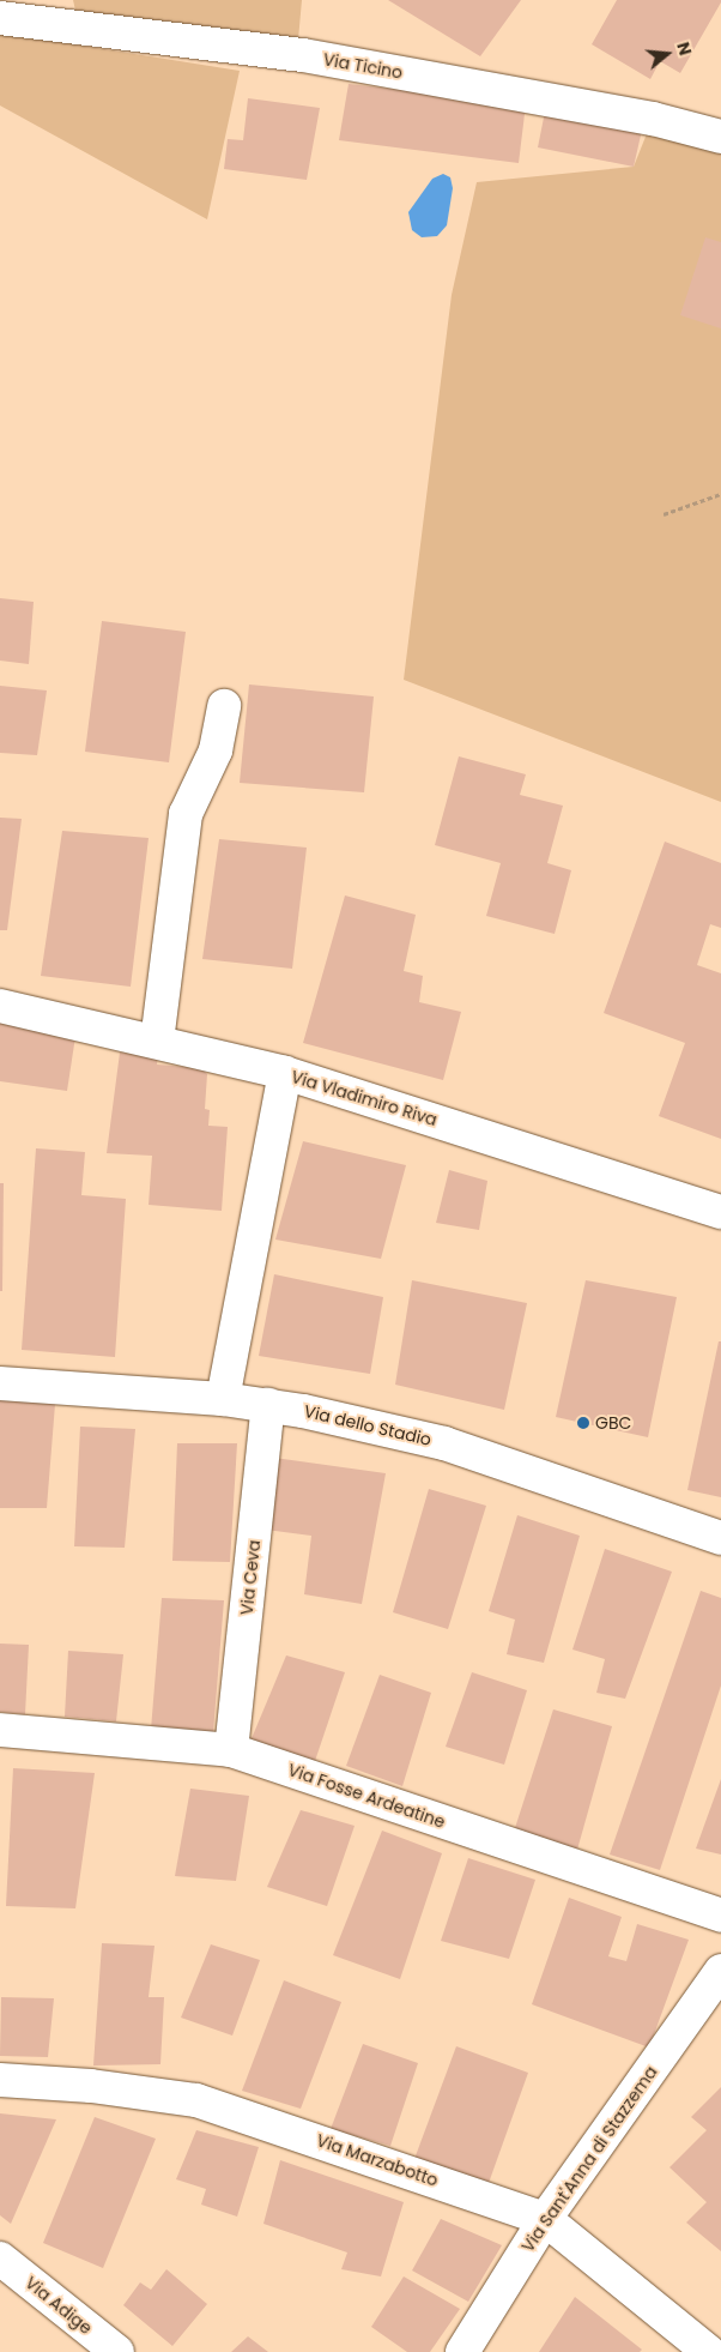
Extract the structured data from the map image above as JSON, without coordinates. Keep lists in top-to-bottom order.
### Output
{
  "streets": {
    "street": [
      "Via Ticino",
      "Via Vladimiro Riva",
      "Via dello Stadio",
      "Via Ceva",
      "Via Fosse Ardeatine",
      "Via Sant'Anna di Stazzema",
      "Via Marzabotto",
      "Via Adige"
    ]
  },
  "crossings": [
    ["Via dello Stadio", "Via Ceva"],
    ["Via Ceva", "Via Fosse Ardeatine"],
    ["Via Sant'Anna di Stazzema", "Via Marzabotto"]
  ],
  "places": ["GBC"],
  "north": "right"
}
